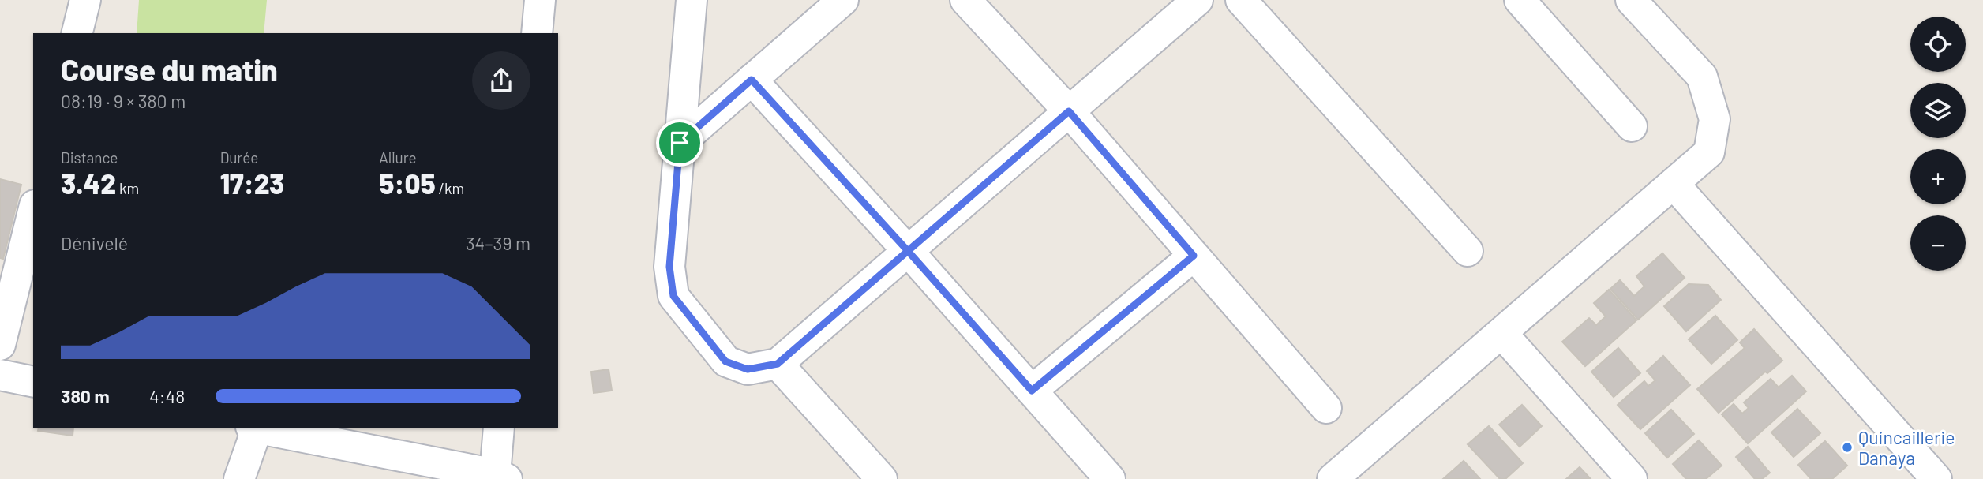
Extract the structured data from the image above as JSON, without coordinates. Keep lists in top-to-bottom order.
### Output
{
  "places": ["Quincaillerie Danaya"],
  "page": {
    "map_buttons": ["+", "−"],
    "heading": ["Course du matin", "08:19 · 9 × 380 m"],
    "stats": [
      ["Distance", "3.42 km"],
      ["Durée", "17:23"],
      ["Allure", "5:05 /km"]
    ],
    "chart": ["Dénivelé", "34–39 m"],
    "list": [
      {
        "name": "380 m",
        "note": "4:48"
      }
    ]
  }
}
